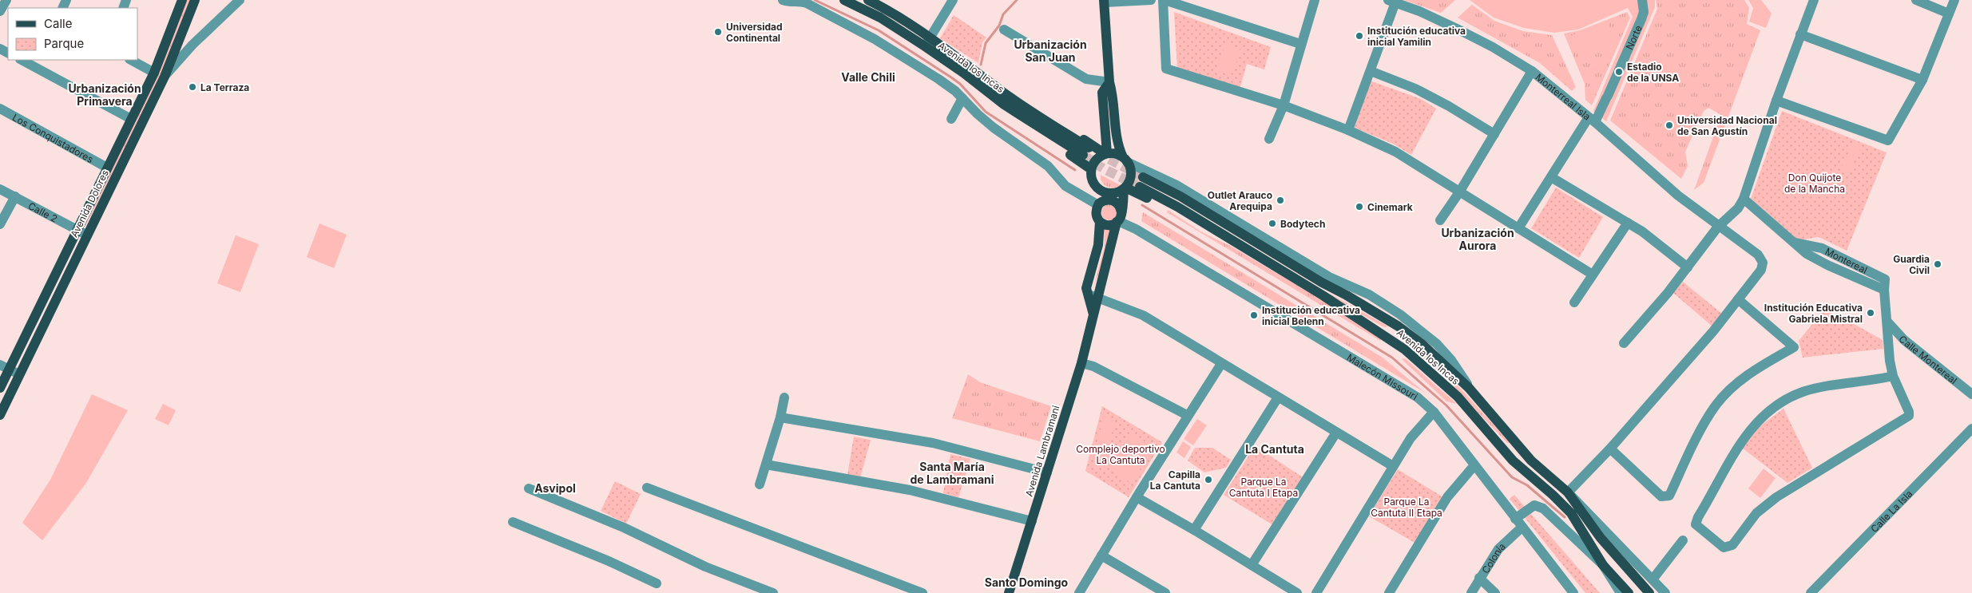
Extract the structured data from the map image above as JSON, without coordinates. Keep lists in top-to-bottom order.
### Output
{
  "streets": {
    "main road": ["Avenida los Incas", "Avenida Dolores", "Avenida Lambramani"],
    "street": [
      "Norte",
      "Monterreal Isla",
      "Los Conquistadores",
      "Calle 2",
      "Montereal",
      "Calle Montereal",
      "Malecón Missouri",
      "Calle La Isla",
      "Colonia"
    ]
  },
  "crossings": [
    ["Norte", "Monterreal Isla"],
    ["Avenida los Incas", "Avenida Lambramani"],
    ["Los Conquistadores", "Avenida Dolores"],
    ["Avenida Dolores", "Calle 2"],
    ["Montereal", "Calle Montereal"],
    ["Malecón Missouri", "Avenida Lambramani"],
    ["Malecón Missouri", "Colonia"]
  ],
  "districts": [
    "Urbanización San Juan",
    "Valle Chili",
    "Urbanización Primavera",
    "Urbanización Aurora",
    "La Cantuta",
    "Santa María de Lambramani",
    "Asvipol",
    "Santo Domingo"
  ],
  "parks": [
    "Don Quijote de la Mancha",
    "Complejo deportivo La Cantuta",
    "Parque La Cantuta I Etapa",
    "Parque La Cantuta II Etapa"
  ],
  "places": [
    "Universidad Continental",
    "Institución educativa inicial Yamilin",
    "Estadio de la UNSA",
    "La Terraza",
    "Universidad Nacional de San Agustín",
    "Outlet Arauco Arequipa",
    "Cinemark",
    "Bodytech",
    "Guardia Civil",
    "Institución Educativa Gabriela Mistral",
    "Institución educativa inicial Belenn",
    "Capilla La Cantuta"
  ],
  "legend": ["Calle", "Parque"]
}
